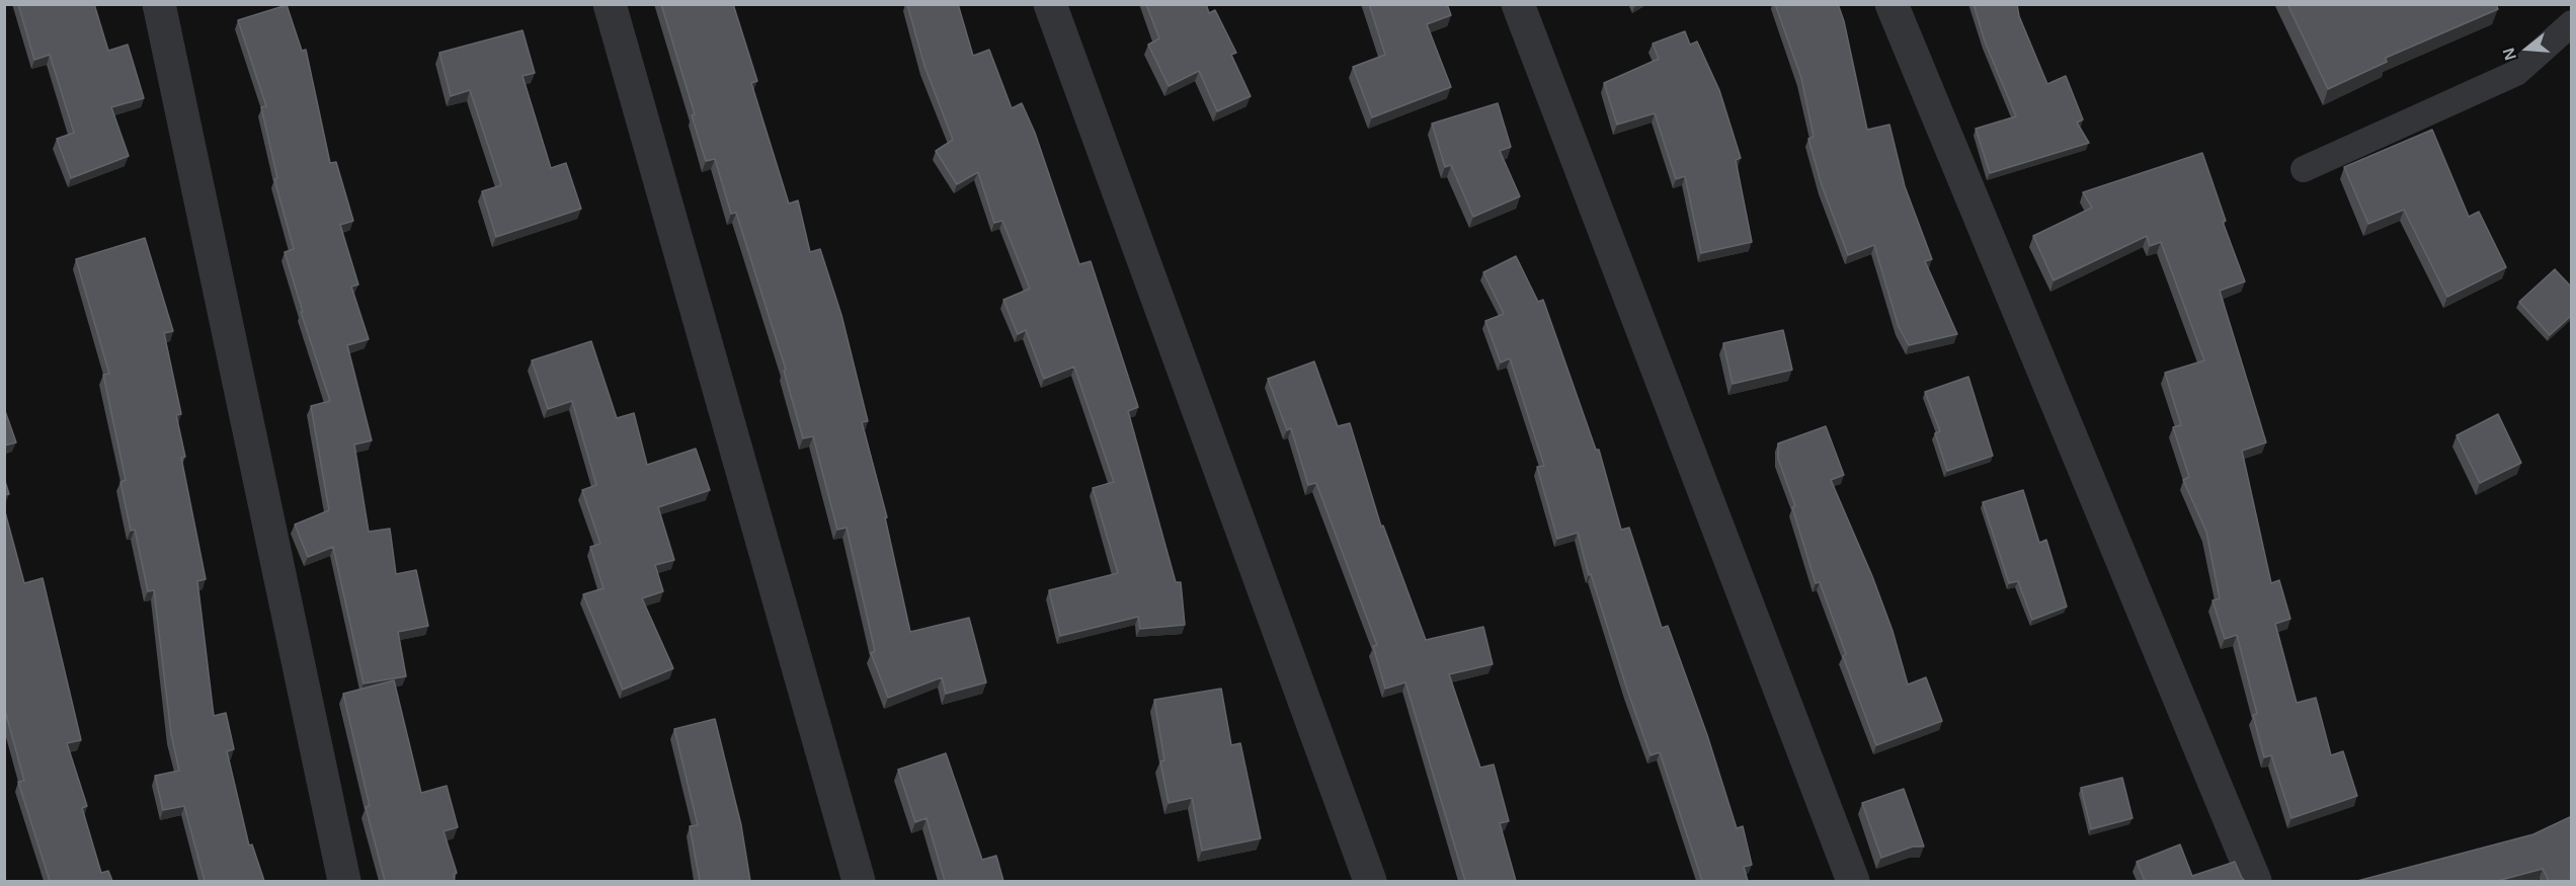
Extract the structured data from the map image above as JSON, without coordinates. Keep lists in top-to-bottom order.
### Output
{
  "north": "left"
}
